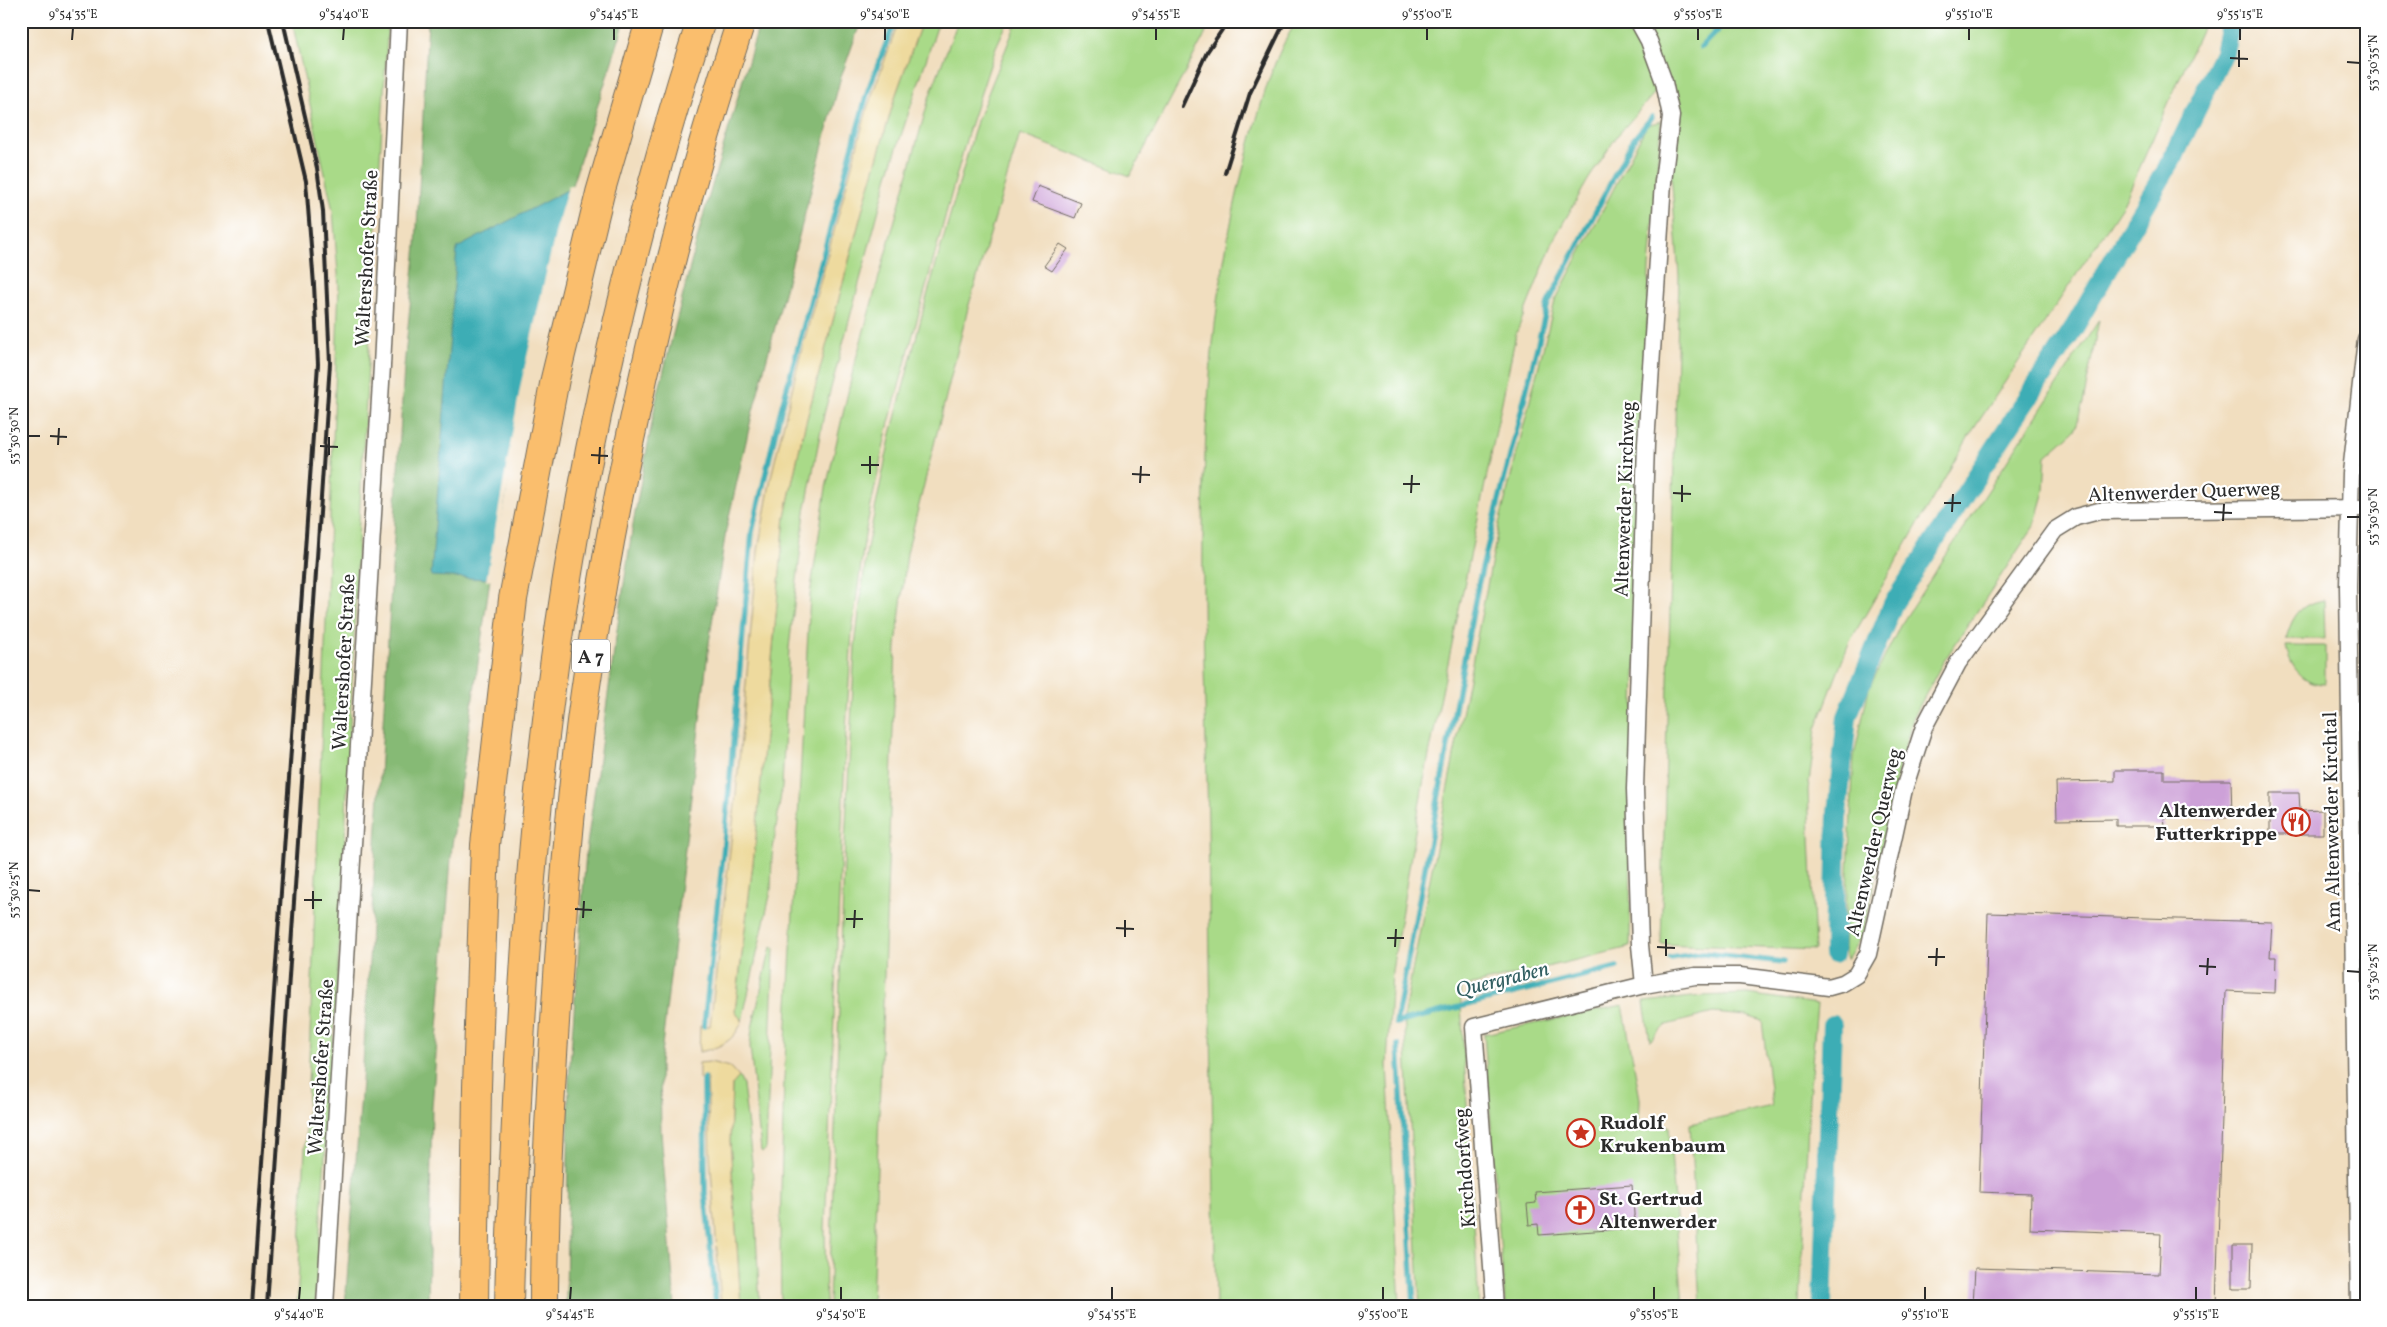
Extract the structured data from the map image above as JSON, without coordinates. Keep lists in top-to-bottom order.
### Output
{
  "streets": {
    "highway": ["A 7"],
    "street": [
      "Waltershofer Straße",
      "Altenwerder Querweg",
      "Altenwerder Kirchweg",
      "Am Altenwerder Kirchtal",
      "Kirchdorfweg"
    ]
  },
  "crossings": [
    ["Altenwerder Querweg", "Altenwerder Kirchweg"],
    ["Altenwerder Querweg", "Am Altenwerder Kirchtal"],
    ["Altenwerder Querweg", "Kirchdorfweg"]
  ],
  "water": ["Quergraben"],
  "places": {
    "restaurant": ["Altenwerder Futterkrippe"],
    "place": ["Rudolf Krukenbaum"],
    "church": ["St. Gertrud Altenwerder"]
  },
  "coordinates": [
    "9°54'35\"E",
    "9°54'40\"E",
    "9°54'45\"E",
    "9°54'50\"E",
    "9°54'55\"E",
    "9°55'00\"E",
    "9°55'05\"E",
    "9°55'10\"E",
    "9°55'15\"E",
    "53°30'35\"N",
    "53°30'30\"N",
    "53°30'25\"N"
  ]
}
